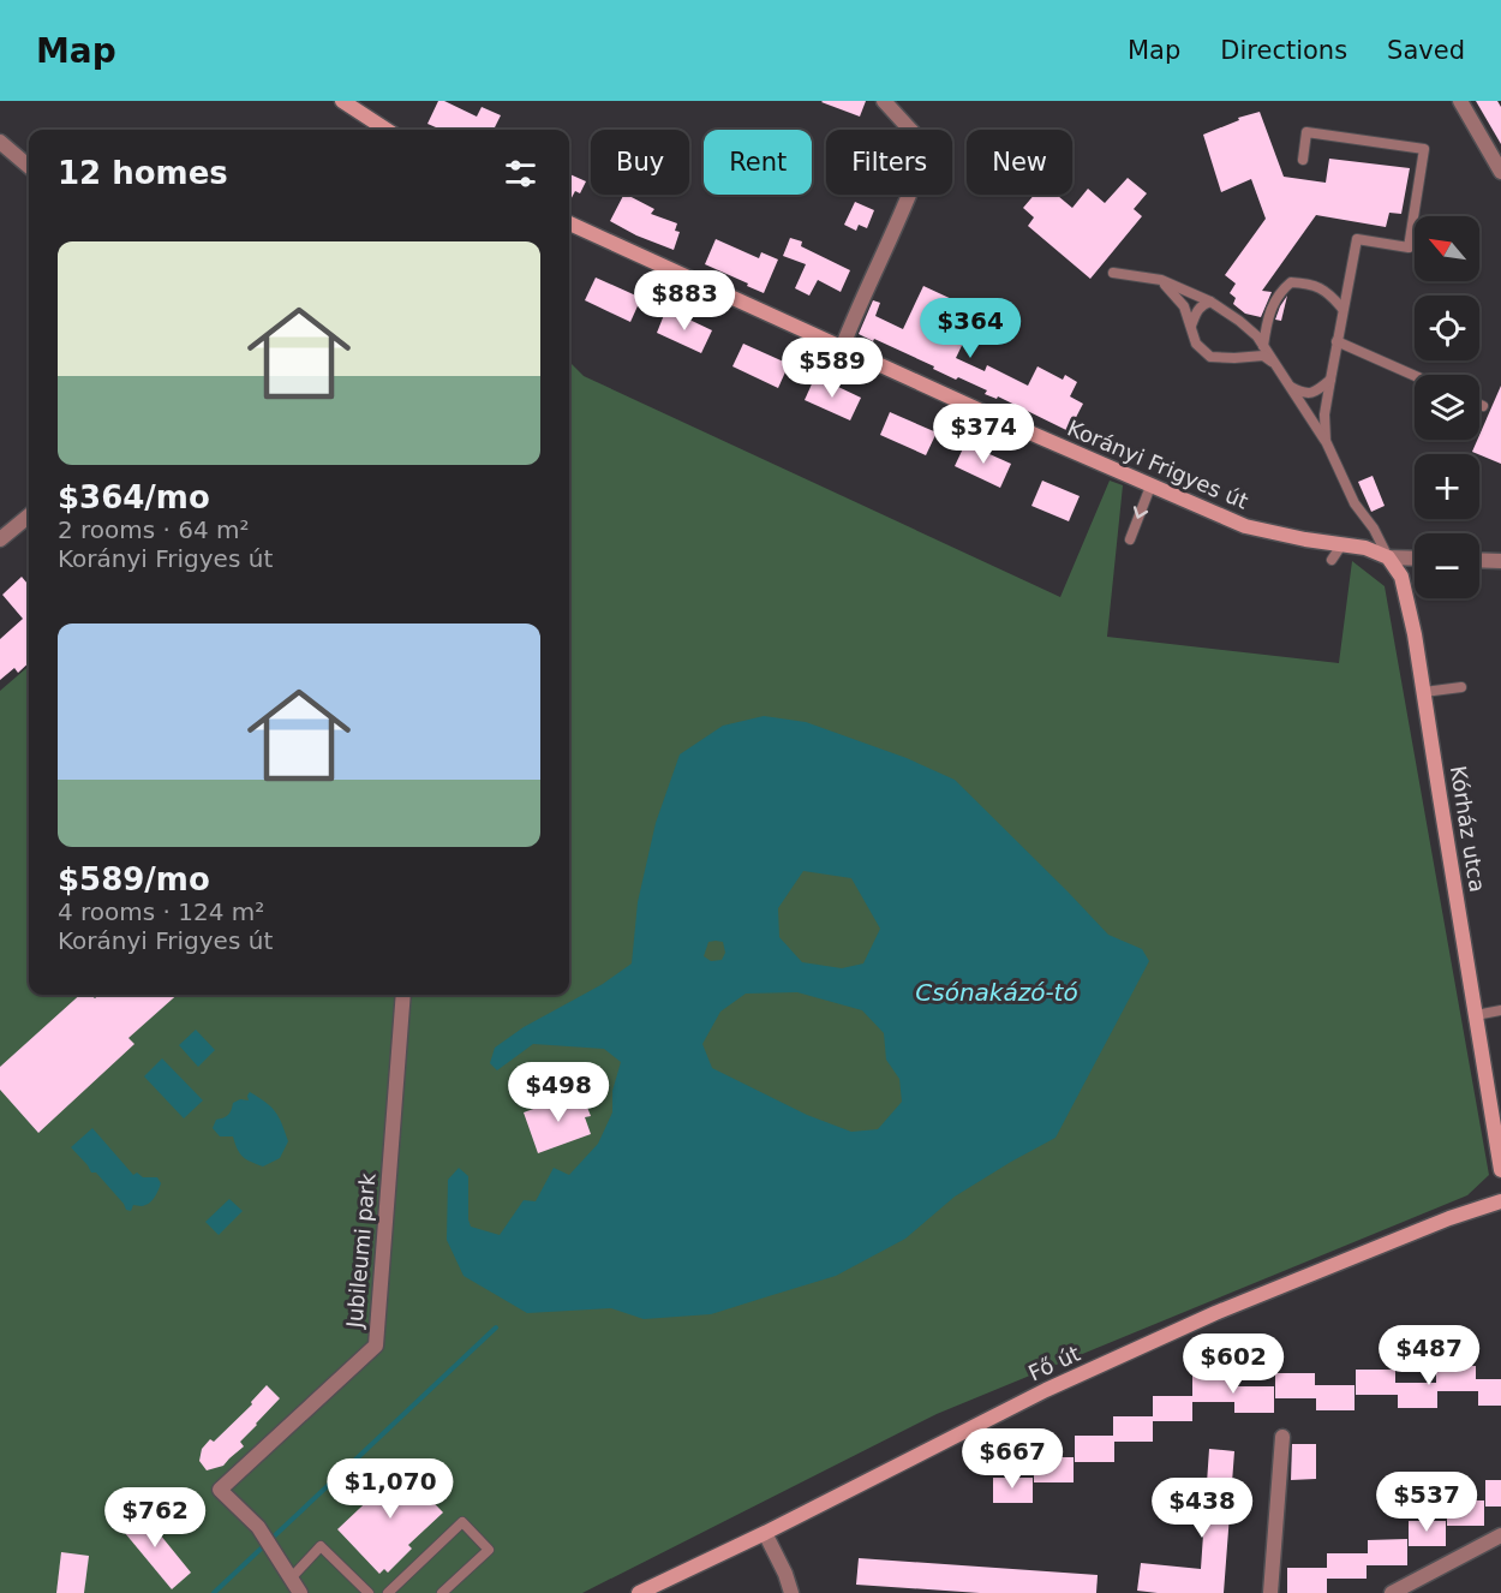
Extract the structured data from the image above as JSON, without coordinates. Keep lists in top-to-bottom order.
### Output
{
  "streets": {
    "main road": ["Korányi Frigyes út", "Kórház utca", "Fő út"],
    "street": ["Jubileumi park"]
  },
  "crossings": [
    ["Korányi Frigyes út", "Kórház utca"]
  ],
  "water": ["Csónakázó-tó"],
  "north": "top left",
  "page": {
    "header": "Map",
    "nav": ["Map", "Directions", "Saved"],
    "chip": [
      "Buy",
      "Rent",
      "Filters",
      "New"
    ],
    "heading": "12 homes",
    "map_buttons": ["+", "−"],
    "list": [
      {
        "name": "$364/mo",
        "note": "2 rooms · 64 m² · Korányi Frigyes út"
      },
      {
        "name": "$589/mo",
        "note": "4 rooms · 124 m² · Korányi Frigyes út"
      }
    ],
    "price": [
      "$883",
      "$364",
      "$589",
      "$374",
      "$498",
      "$487",
      "$602",
      "$667",
      "$1,070",
      "$537",
      "$438",
      "$762"
    ]
  }
}
